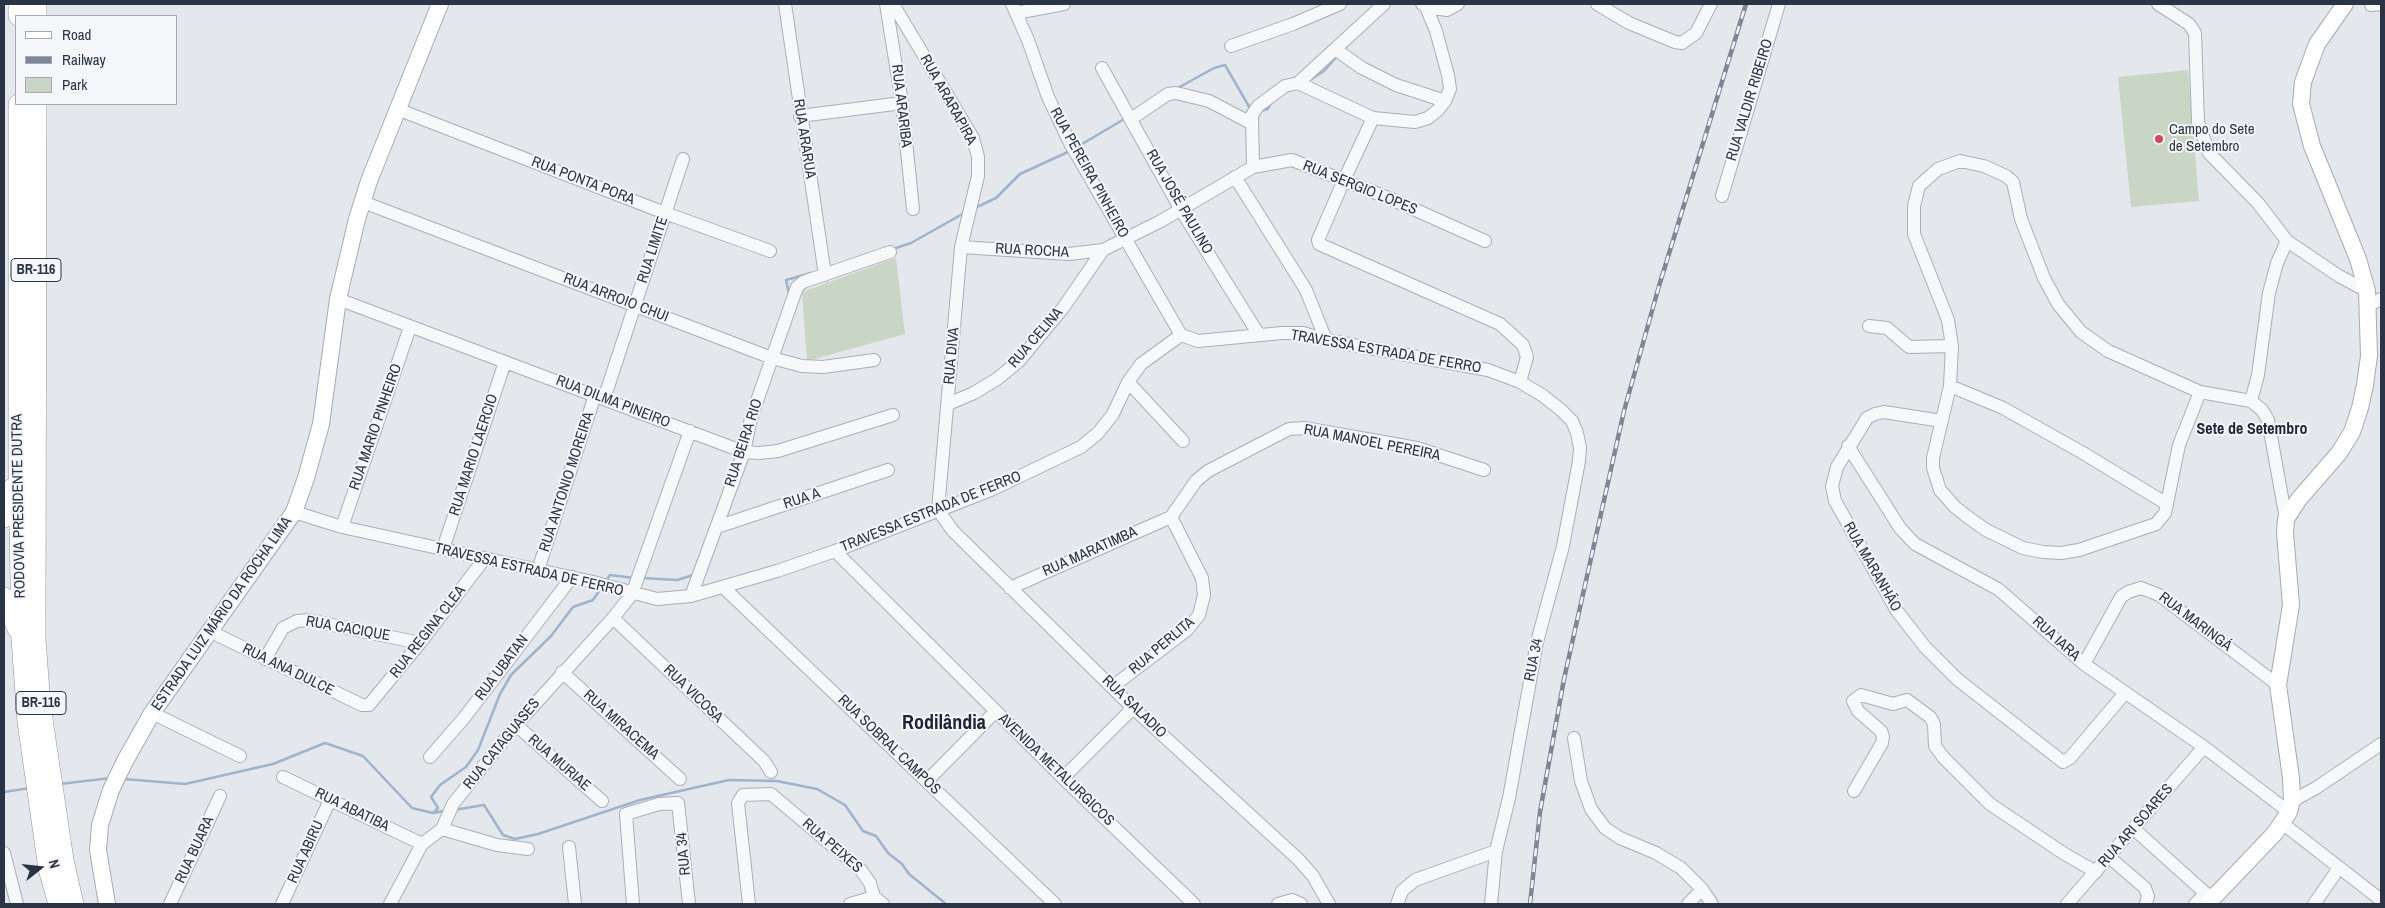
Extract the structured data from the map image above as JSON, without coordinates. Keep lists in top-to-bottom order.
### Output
{
  "streets": {
    "highway": ["BR-116", "RODOVIA PRESIDENTE DUTRA"],
    "main road": ["ESTRADA LUIZ MÁRIO DA ROCHA LIMA"],
    "street": [
      "RUA ARARAPIRA",
      "RUA VALDIR RIBEIRO",
      "RUA ARARIBA",
      "RUA ARARUA",
      "RUA PEREIRA PINHEIRO",
      "RUA PONTA PORA",
      "RUA SERGIO LOPES",
      "RUA JOSÉ PAULINO",
      "RUA LIMITE",
      "RUA ROCHA",
      "RUA ARROIO CHUI",
      "RUA CELINA",
      "TRAVESSA ESTRADA DE FERRO",
      "RUA DIVA",
      "RUA DILMA PINEIRO",
      "RUA MARIO PINHEIRO",
      "RUA BEIRA RIO",
      "RUA MANOEL PEREIRA",
      "RUA MARIO LAERCIO",
      "RUA ANTONIO MOREIRA",
      "RUA A",
      "RUA MARATIMBA",
      "RUA MARANHÃO",
      "RUA MARINGÁ",
      "RUA CACIQUE",
      "RUA REGINA CLEA",
      "RUA IARA",
      "RUA PERLITA",
      "RUA 34",
      "RUA UBATAN",
      "RUA ANA DULCE",
      "RUA VICOSA",
      "RUA SALADIO",
      "RUA MIRACEMA",
      "RUA CATAGUASES",
      "RUA SOBRAL CAMPOS",
      "RUA MURIAE",
      "AVENIDA METALURGICOS",
      "RUA ABATIBA",
      "RUA ARI SOARES",
      "RUA PEIXES",
      "RUA BUARA",
      "RUA ABIRU"
    ]
  },
  "crossings": [
    ["RUA ARARAPIRA", "RUA DIVA"],
    ["RUA ARARUA", "RUA BEIRA RIO"],
    ["RUA PEREIRA PINHEIRO", "RUA SERGIO LOPES"],
    ["RUA PEREIRA PINHEIRO", "TRAVESSA ESTRADA DE FERRO"],
    ["RUA PONTA PORA", "RUA LIMITE"],
    ["RUA PONTA PORA", "ESTRADA LUIZ MÁRIO DA ROCHA LIMA"],
    ["RUA SERGIO LOPES", "RUA JOSÉ PAULINO"],
    ["RUA SERGIO LOPES", "RUA ROCHA"],
    ["RUA SERGIO LOPES", "RUA CELINA"],
    ["RUA JOSÉ PAULINO", "TRAVESSA ESTRADA DE FERRO"],
    ["RUA LIMITE", "RUA ARROIO CHUI"],
    ["RUA LIMITE", "RUA DILMA PINEIRO"],
    ["RUA LIMITE", "RUA ANTONIO MOREIRA"],
    ["RUA ROCHA", "RUA CELINA"],
    ["RUA ROCHA", "RUA DIVA"],
    ["RUA ARROIO CHUI", "RUA BEIRA RIO"],
    ["RUA ARROIO CHUI", "ESTRADA LUIZ MÁRIO DA ROCHA LIMA"],
    ["RUA CELINA", "RUA DIVA"],
    ["TRAVESSA ESTRADA DE FERRO", "RUA DIVA"],
    ["TRAVESSA ESTRADA DE FERRO", "RUA MARIO PINHEIRO"],
    ["TRAVESSA ESTRADA DE FERRO", "RUA BEIRA RIO"],
    ["TRAVESSA ESTRADA DE FERRO", "RUA MARIO LAERCIO"],
    ["TRAVESSA ESTRADA DE FERRO", "RUA ANTONIO MOREIRA"],
    ["TRAVESSA ESTRADA DE FERRO", "ESTRADA LUIZ MÁRIO DA ROCHA LIMA"],
    ["TRAVESSA ESTRADA DE FERRO", "RUA REGINA CLEA"],
    ["TRAVESSA ESTRADA DE FERRO", "RUA 34"],
    ["TRAVESSA ESTRADA DE FERRO", "RUA UBATAN"],
    ["TRAVESSA ESTRADA DE FERRO", "RUA SALADIO"],
    ["TRAVESSA ESTRADA DE FERRO", "RUA CATAGUASES"],
    ["TRAVESSA ESTRADA DE FERRO", "RUA SOBRAL CAMPOS"],
    ["TRAVESSA ESTRADA DE FERRO", "AVENIDA METALURGICOS"],
    ["RUA DIVA", "RUA SALADIO"],
    ["RUA DILMA PINEIRO", "RUA MARIO PINHEIRO"],
    ["RUA DILMA PINEIRO", "RUA BEIRA RIO"],
    ["RUA DILMA PINEIRO", "RUA MARIO LAERCIO"],
    ["RUA DILMA PINEIRO", "RUA ANTONIO MOREIRA"],
    ["RUA DILMA PINEIRO", "ESTRADA LUIZ MÁRIO DA ROCHA LIMA"],
    ["RUA DILMA PINEIRO", "RUA CATAGUASES"],
    ["RUA BEIRA RIO", "RUA A"],
    ["RUA MANOEL PEREIRA", "RUA MARATIMBA"],
    ["RUA MANOEL PEREIRA", "RUA PERLITA"],
    ["RUA MARATIMBA", "RUA PERLITA"],
    ["RUA MARATIMBA", "RUA SALADIO"],
    ["RUA MARANHÃO", "RUA IARA"],
    ["ESTRADA LUIZ MÁRIO DA ROCHA LIMA", "RUA ANA DULCE"],
    ["RUA MARINGÁ", "RUA IARA"],
    ["RUA CACIQUE", "RUA REGINA CLEA"],
    ["RUA CACIQUE", "RUA ANA DULCE"],
    ["RUA REGINA CLEA", "RUA ANA DULCE"],
    ["RUA IARA", "RUA ARI SOARES"],
    ["RUA PERLITA", "RUA SALADIO"],
    ["RUA VICOSA", "RUA CATAGUASES"],
    ["RUA MIRACEMA", "RUA CATAGUASES"],
    ["RUA CATAGUASES", "RUA MURIAE"],
    ["RUA CATAGUASES", "RUA ABATIBA"],
    ["RUA ABATIBA", "RUA ABIRU"]
  ],
  "districts": ["Sete de Setembro", "Rodilândia"],
  "places": ["Campo do Sete de Setembro"],
  "legend": ["Road", "Railway", "Park"],
  "north": "right"
}
